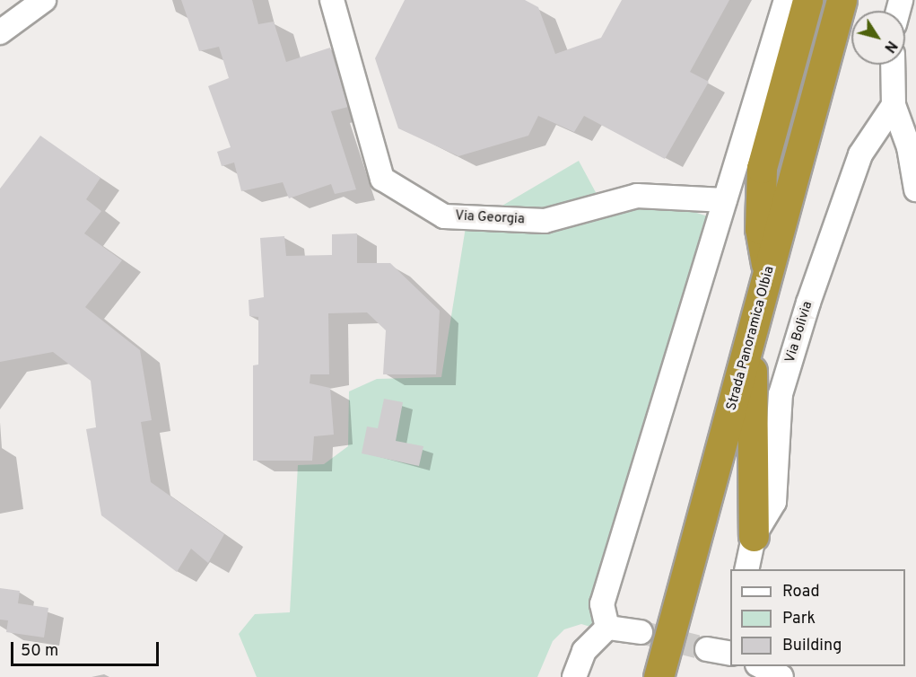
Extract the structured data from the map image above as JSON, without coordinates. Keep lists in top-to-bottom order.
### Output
{
  "streets": {
    "highway": ["Strada Panoramica Olbia"],
    "street": ["Via Georgia", "Via Bolivia"]
  },
  "legend": ["Road", "Park", "Building"],
  "scale_bar": "50 m",
  "north": "bottom right"
}
